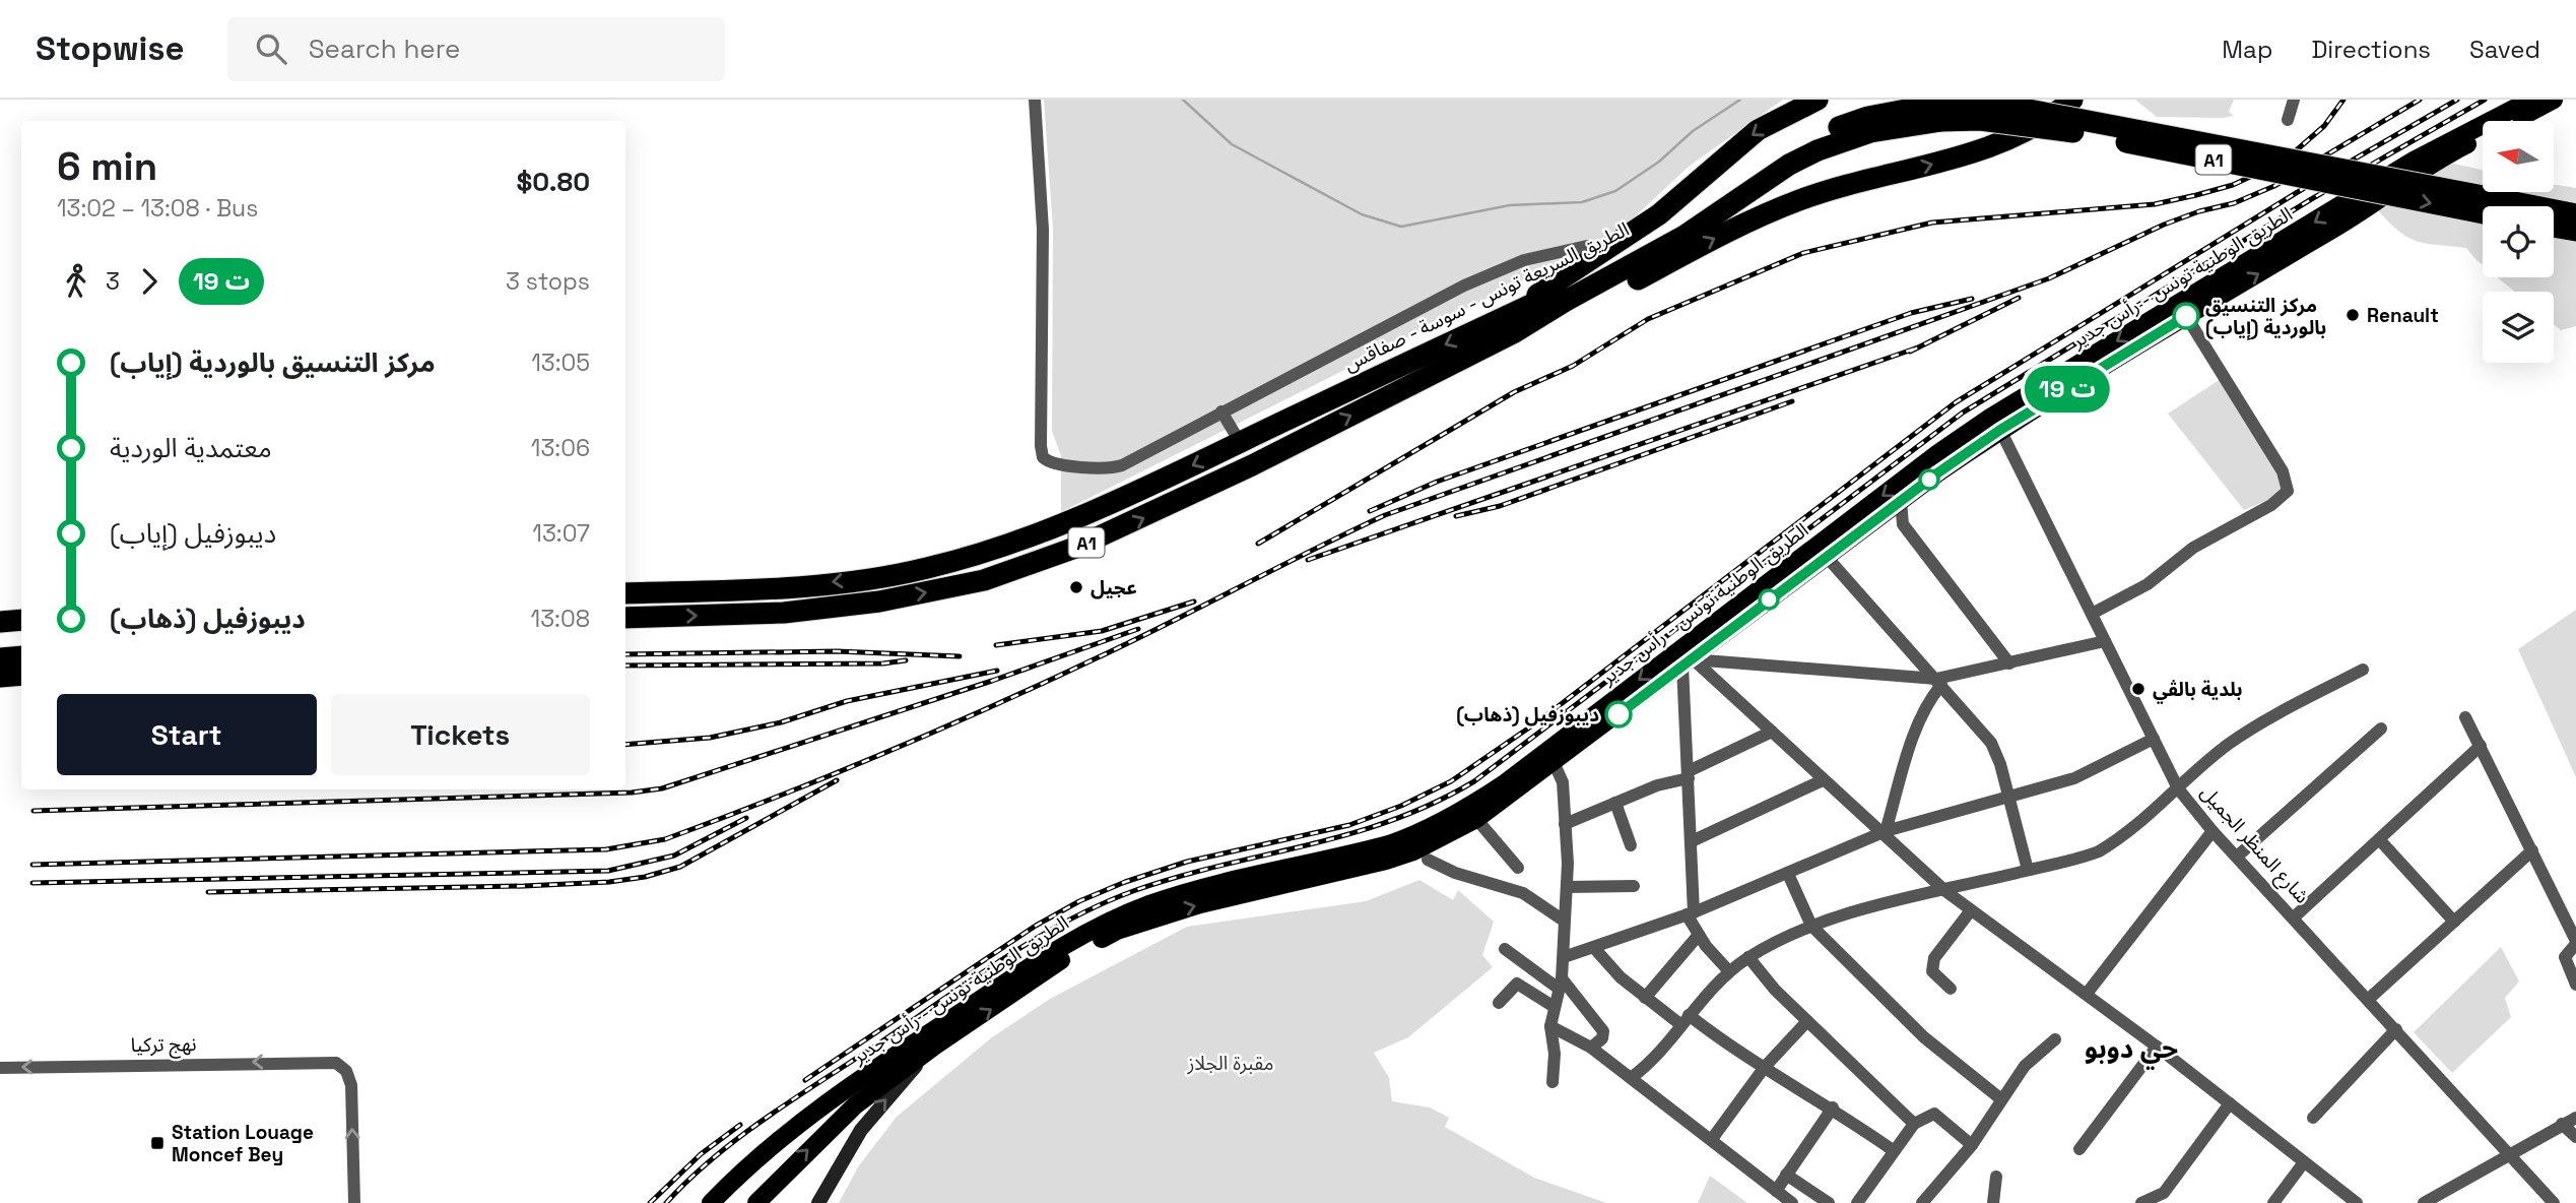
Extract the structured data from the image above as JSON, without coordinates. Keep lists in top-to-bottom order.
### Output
{
  "streets": {
    "highway": ["A1", "الطريق السريعة تونس - سوسة - صفاقس"],
    "main road": ["الطريق الوطنية تونس - رأس جدير"],
    "street": ["شارع المنظر الجميل", "نهج تركيا"]
  },
  "crossings": [
    ["الطريق الوطنية تونس - رأس جدير", "شارع المنظر الجميل"]
  ],
  "districts": ["حي دوبو"],
  "parks": ["مقبرة الجلاز"],
  "places": {
    "other": [
      "Renault",
      "مركز التنسيق بالوردية (إياب)",
      "عجيل",
      "بلدية بالڤي",
      "ديبوزفيل (ذهاب)"
    ],
    "transit": ["Station Louage Moncef Bey"]
  },
  "north": "left",
  "page": {
    "header": "Stopwise",
    "search": "Search here",
    "nav": ["Map", "Directions", "Saved"],
    "on_map": "19 ت",
    "heading": ["6 min", "13:02 – 13:08 · Bus", "$0.80"],
    "legs": ["3", "19 ت", "3 stops"],
    "list": [
      {
        "name": "مركز التنسيق بالوردية (إياب)",
        "value": "13:05"
      },
      {
        "name": "معتمدية الوردية",
        "value": "13:06"
      },
      {
        "name": "ديبوزفيل (إياب)",
        "value": "13:07"
      },
      {
        "name": "ديبوزفيل (ذهاب)",
        "value": "13:08"
      }
    ],
    "buttons": ["Start", "Tickets"]
  }
}
